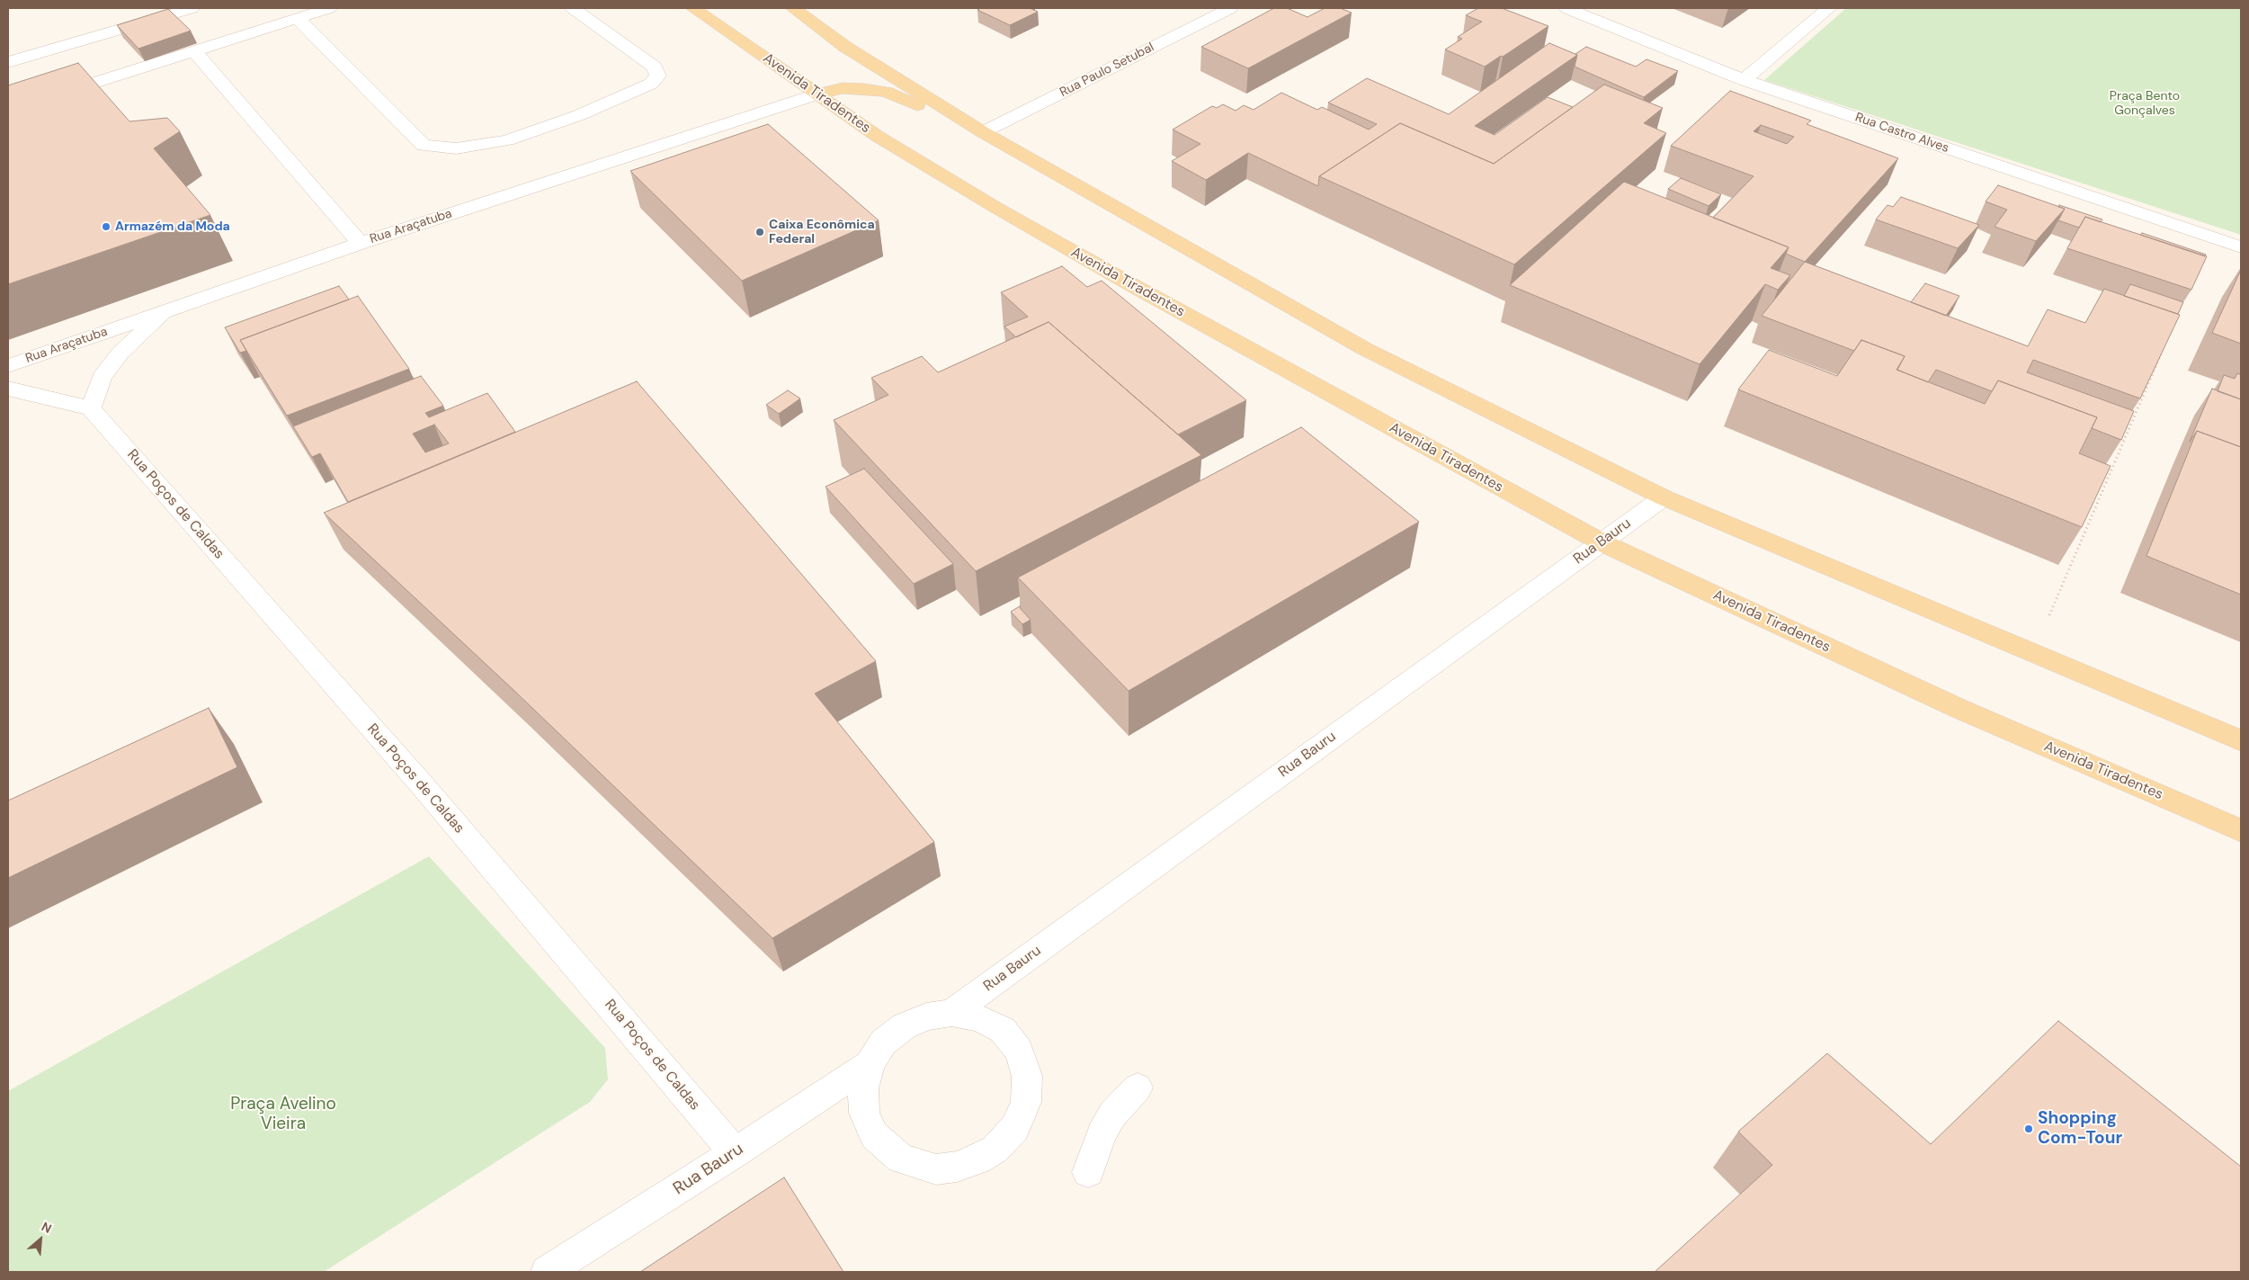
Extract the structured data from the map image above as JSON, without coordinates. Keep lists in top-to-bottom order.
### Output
{
  "streets": {
    "main road": ["Avenida Tiradentes"],
    "street": [
      "Rua Paulo Setubal",
      "Rua Castro Alves",
      "Rua Araçatuba",
      "Rua Poços de Caldas",
      "Rua Bauru"
    ]
  },
  "crossings": [
    ["Avenida Tiradentes", "Rua Araçatuba"],
    ["Avenida Tiradentes", "Rua Bauru"],
    ["Rua Poços de Caldas", "Rua Bauru"]
  ],
  "parks": ["Praça Bento Gonçalves", "Praça Avelino Vieira"],
  "places": ["Armazém da Moda", "Caixa Econômica Federal", "Shopping Com-Tour"],
  "north": "top right"
}
